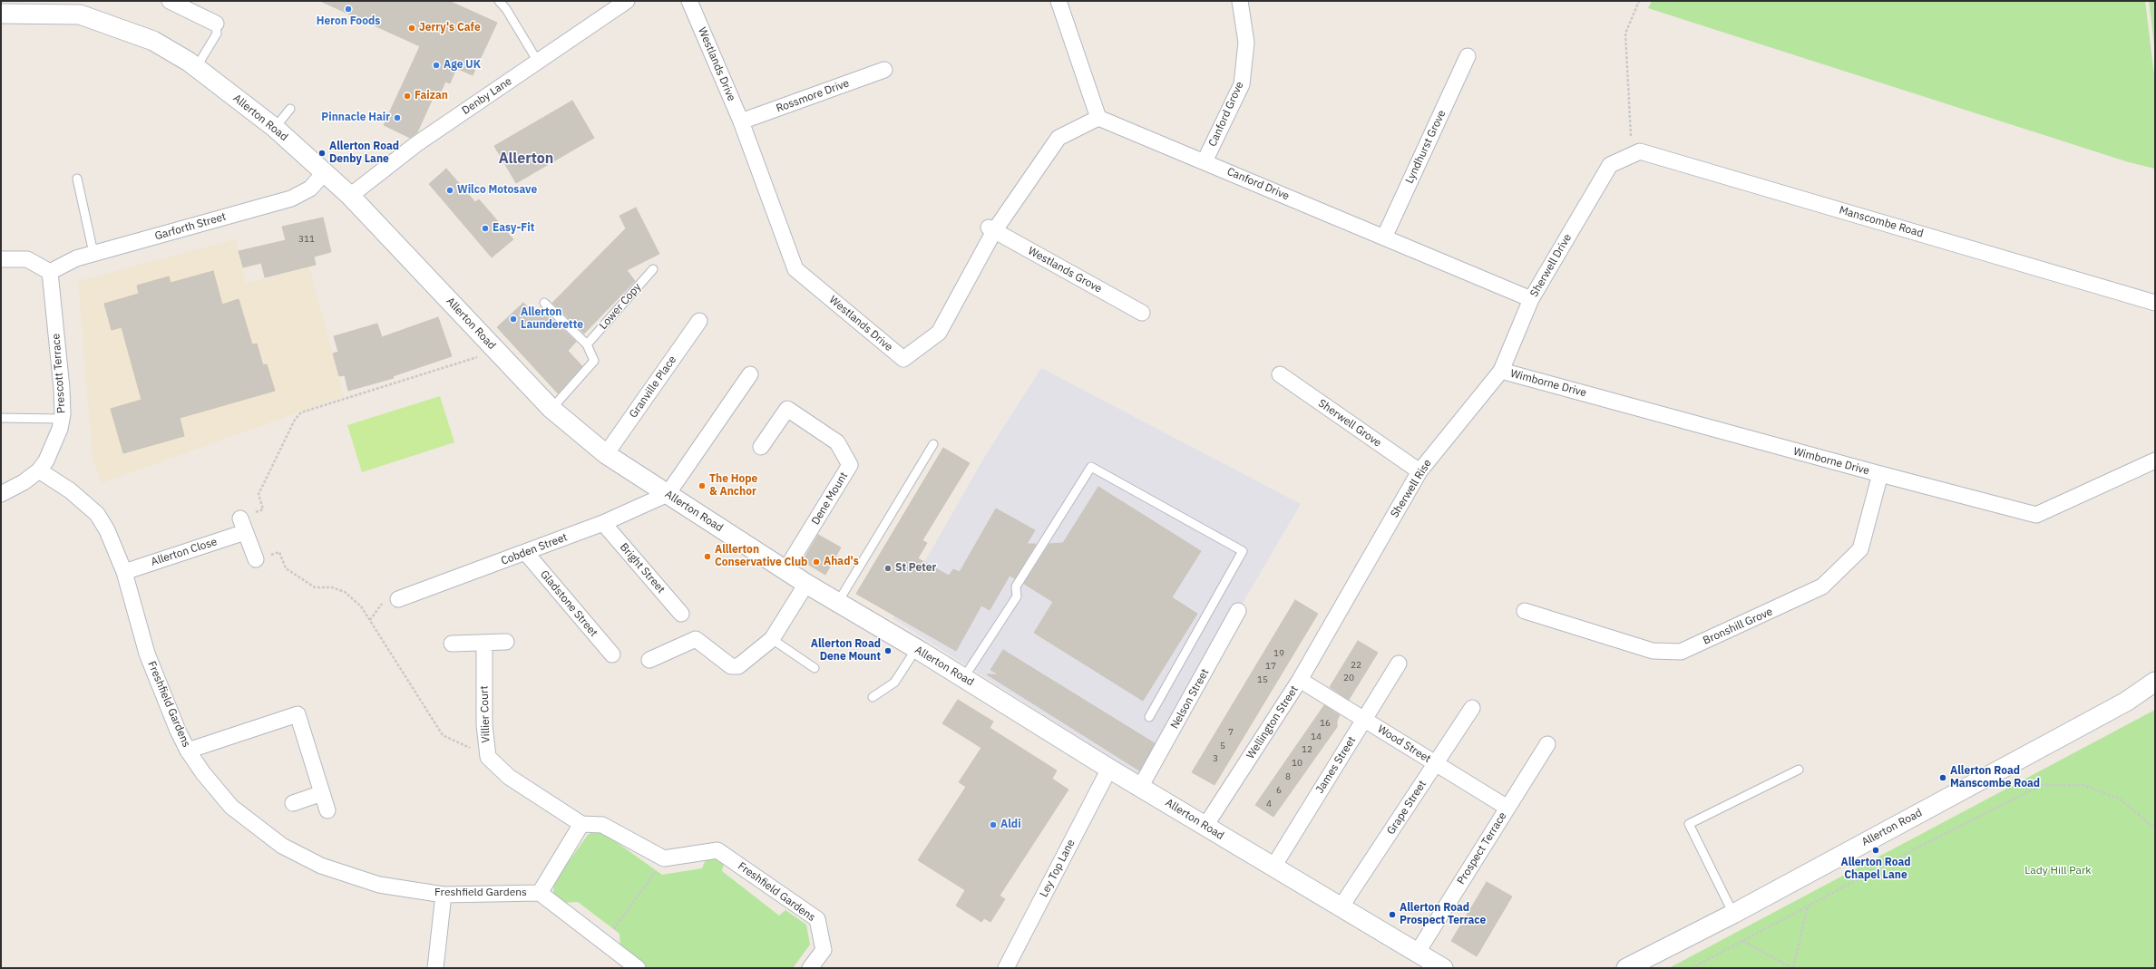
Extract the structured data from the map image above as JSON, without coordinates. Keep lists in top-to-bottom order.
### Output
{
  "streets": {
    "street": [
      "Westlands Drive",
      "Denby Lane",
      "Rossmore Drive",
      "Canford Grove",
      "Allerton Road",
      "Lyndhurst Grove",
      "Canford Drive",
      "Manscombe Road",
      "Garforth Street",
      "Sherwell Drive",
      "Westlands Grove",
      "Prescott Terrace",
      "Wimborne Drive",
      "Granville Place",
      "Sherwell Grove",
      "Sherwell Rise",
      "Dene Mount",
      "Cobden Street",
      "Allerton Close",
      "Bright Street",
      "Gladstone Street",
      "Bronshill Grove",
      "Nelson Street",
      "Freshfield Gardens",
      "Villier Court",
      "Wellington Street",
      "Wood Street",
      "James Street",
      "Grape Street",
      "Prospect Terrace",
      "Ley Top Lane"
    ],
    "lane": ["Lower Copy"]
  },
  "crossings": [
    ["Westlands Drive", "Rossmore Drive"],
    ["Westlands Drive", "Canford Drive"],
    ["Westlands Drive", "Westlands Grove"],
    ["Denby Lane", "Allerton Road"],
    ["Canford Grove", "Canford Drive"],
    ["Allerton Road", "Garforth Street"],
    ["Allerton Road", "Granville Place"],
    ["Allerton Road", "Dene Mount"],
    ["Allerton Road", "Cobden Street"],
    ["Allerton Road", "Nelson Street"],
    ["Allerton Road", "Wellington Street"],
    ["Allerton Road", "James Street"],
    ["Allerton Road", "Grape Street"],
    ["Allerton Road", "Prospect Terrace"],
    ["Allerton Road", "Ley Top Lane"],
    ["Lyndhurst Grove", "Canford Drive"],
    ["Canford Drive", "Sherwell Drive"],
    ["Manscombe Road", "Sherwell Drive"],
    ["Garforth Street", "Prescott Terrace"],
    ["Sherwell Drive", "Wimborne Drive"],
    ["Sherwell Drive", "Sherwell Rise"],
    ["Prescott Terrace", "Freshfield Gardens"],
    ["Wimborne Drive", "Sherwell Rise"],
    ["Wimborne Drive", "Bronshill Grove"],
    ["Sherwell Grove", "Sherwell Rise"],
    ["Sherwell Rise", "Wellington Street"],
    ["Cobden Street", "Bright Street"],
    ["Cobden Street", "Gladstone Street"],
    ["Allerton Close", "Freshfield Gardens"],
    ["Freshfield Gardens", "Villier Court"],
    ["Wellington Street", "Wood Street"],
    ["Wood Street", "James Street"],
    ["Wood Street", "Grape Street"],
    ["Wood Street", "Prospect Terrace"]
  ],
  "districts": ["Allerton"],
  "parks": ["Lady Hill Park"],
  "places": [
    "Heron Foods",
    "Jerry's Cafe",
    "Age UK",
    "Faizan",
    "Pinnacle Hair",
    "Allerton Road Denby Lane",
    "Wilco Motosave",
    "Easy-Fit",
    "Allerton Launderette",
    "The Hope & Anchor",
    "Alllerton Conservative Club",
    "Ahad's",
    "St Peter",
    "Allerton Road Dene Mount",
    "Allerton Road Manscombe Road",
    "Aldi",
    "Allerton Road Chapel Lane",
    "Allerton Road Prospect Terrace"
  ],
  "house_numbers": [
    "311",
    "19",
    "22",
    "17",
    "20",
    "15",
    "16",
    "7",
    "14",
    "5",
    "12",
    "3",
    "10",
    "8",
    "6",
    "4"
  ]
}
